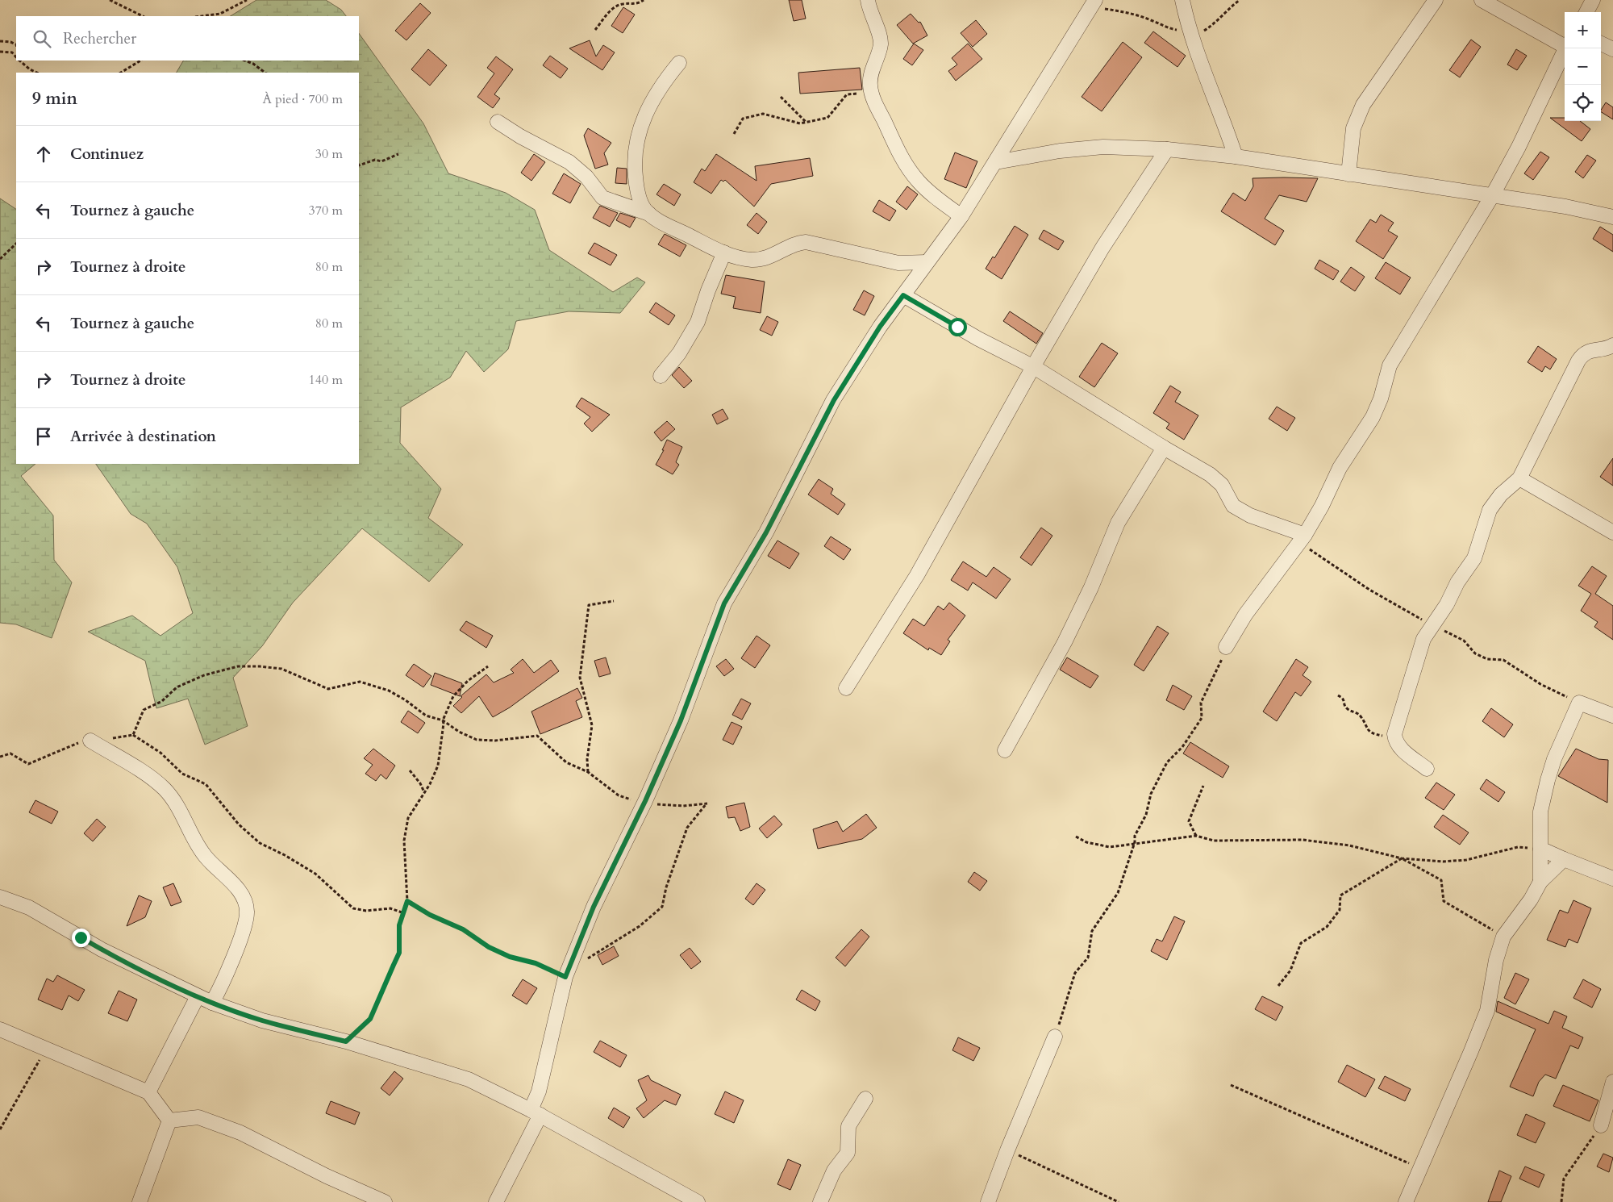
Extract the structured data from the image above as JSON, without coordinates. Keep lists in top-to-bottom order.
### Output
{
  "page": {
    "map_buttons": ["+", "−"],
    "search": "Rechercher",
    "heading": ["9 min", "À pied · 700 m"],
    "list": [
      ["Continuez", "30 m"],
      ["Tournez à gauche", "370 m"],
      ["Tournez à droite", "80 m"],
      ["Tournez à gauche", "80 m"],
      ["Tournez à droite", "140 m"],
      "Arrivée à destination"
    ]
  }
}
